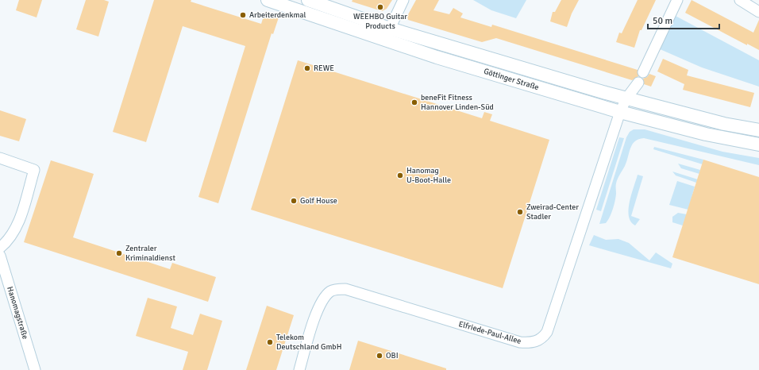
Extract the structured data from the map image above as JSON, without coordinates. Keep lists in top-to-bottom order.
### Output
{
  "streets": {
    "main road": ["Göttinger Straße"],
    "street": ["Hanomagstraße", "Elfriede-Paul-Allee"]
  },
  "crossings": [
    ["Göttinger Straße", "Elfriede-Paul-Allee"]
  ],
  "places": [
    "WEEHBO Guitar Products",
    "Arbeiterdenkmal",
    "REWE",
    "beneFit Fitness Hannover Linden-Süd",
    "Hanomag U-Boot-Halle",
    "Golf House",
    "Zweirad-Center Stadler",
    "Zentraler Kriminaldienst",
    "Telekom Deutschland GmbH",
    "OBI"
  ],
  "scale_bar": "50 m"
}
